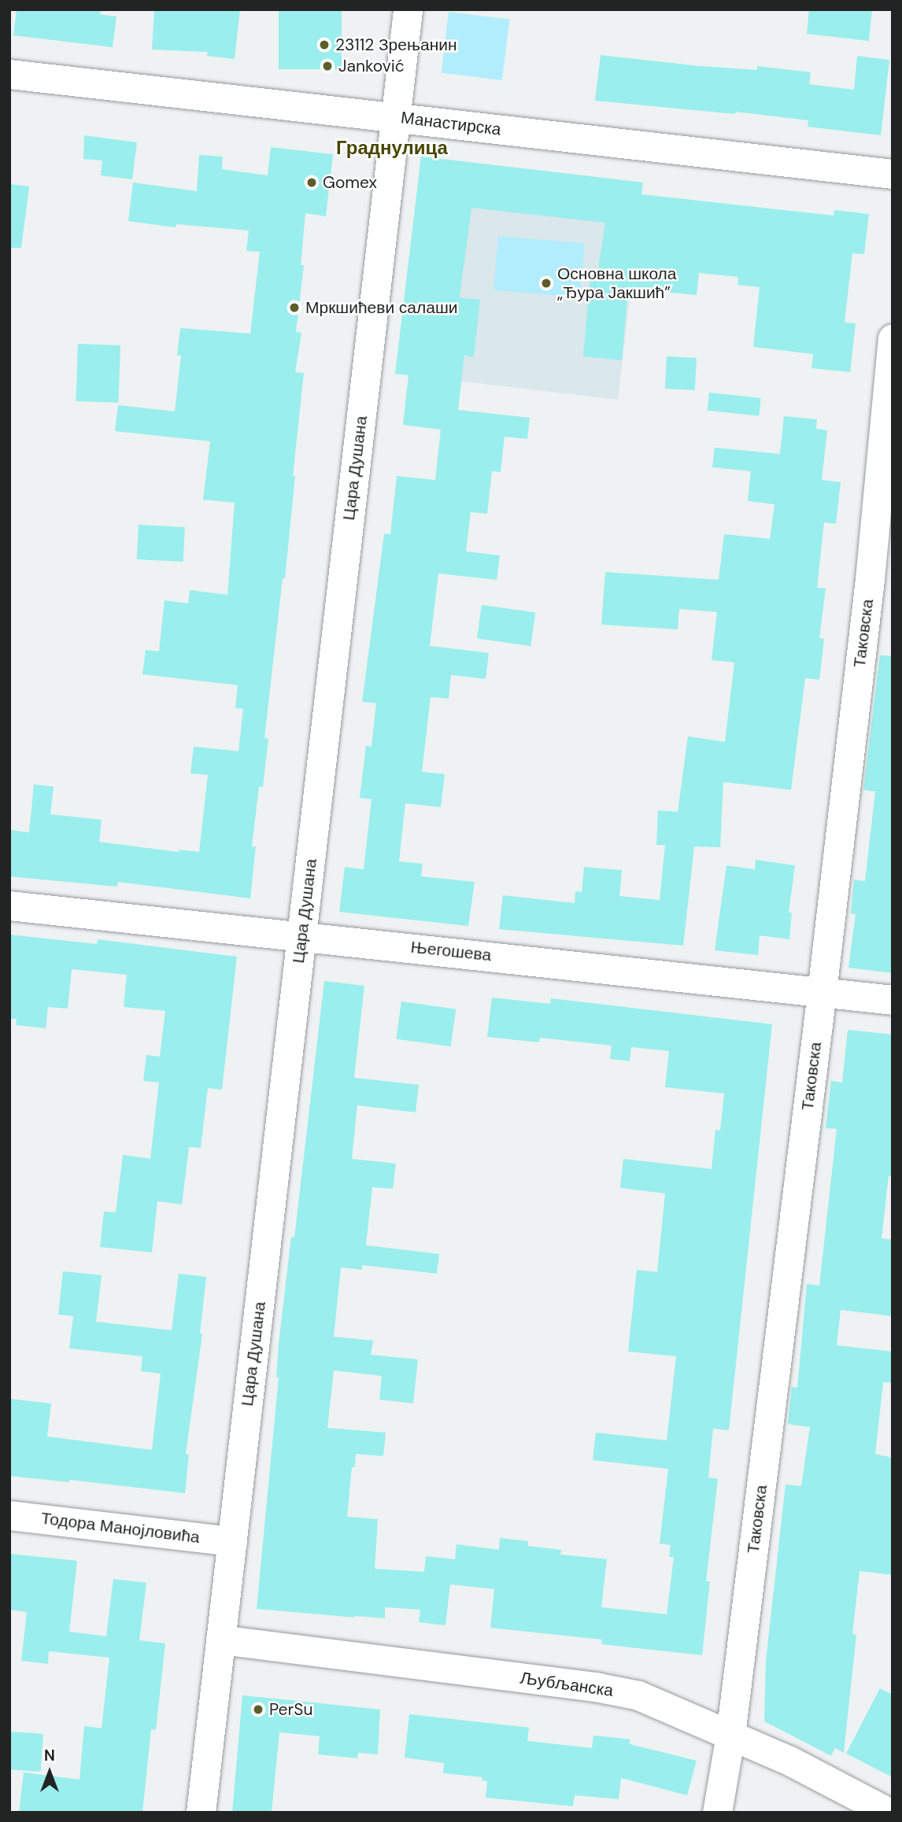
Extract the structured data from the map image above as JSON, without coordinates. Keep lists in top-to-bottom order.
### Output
{
  "streets": {
    "street": [
      "Манастирска",
      "Цара Душана",
      "Таковска",
      "Његошева",
      "Тодора Манојловића",
      "Љубљанска"
    ]
  },
  "crossings": [
    ["Манастирска", "Цара Душана"],
    ["Цара Душана", "Његошева"],
    ["Цара Душана", "Тодора Манојловића"],
    ["Цара Душана", "Љубљанска"],
    ["Таковска", "Његошева"],
    ["Таковска", "Љубљанска"]
  ],
  "districts": ["Граднулица"],
  "places": [
    "23112 Зрењанин",
    "Janković",
    "Gomex",
    "Основна школа „Ђура Јакшић”",
    "Мркшићеви салаши",
    "PerSu"
  ],
  "north": "top"
}
